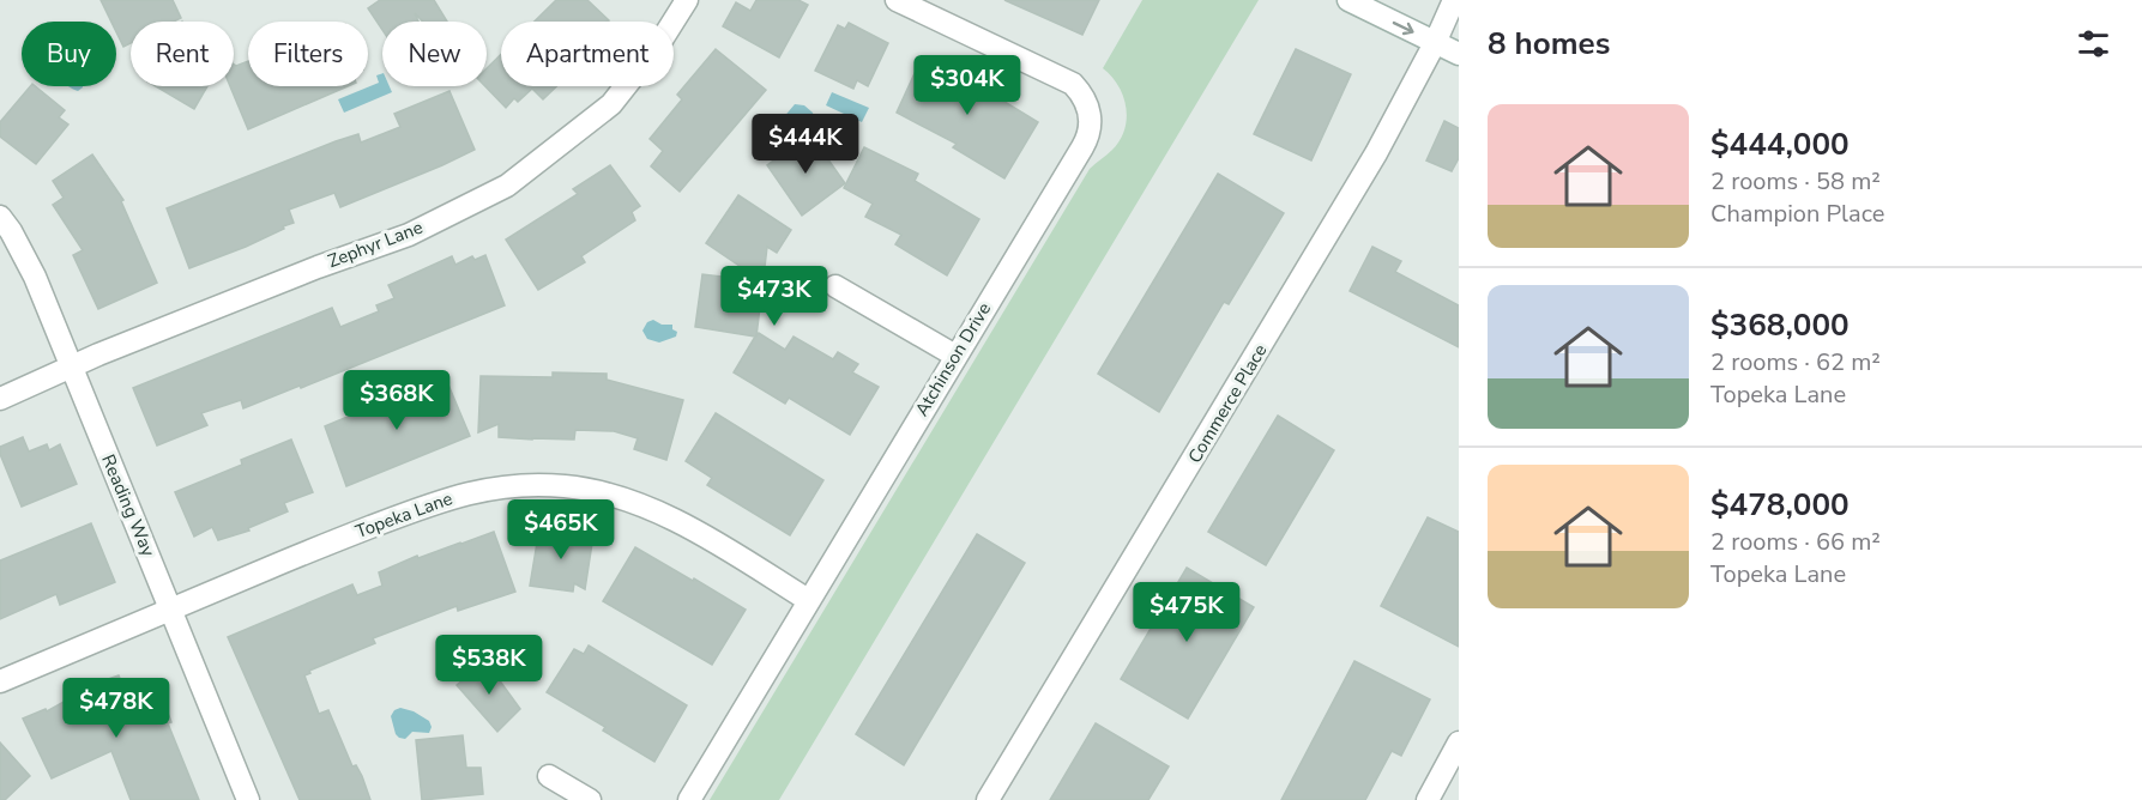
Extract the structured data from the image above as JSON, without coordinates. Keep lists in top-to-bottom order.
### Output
{
  "streets": {
    "street": [
      "Zephyr Lane",
      "Atchinson Drive",
      "Commerce Place",
      "Reading Way",
      "Topeka Lane"
    ]
  },
  "crossings": [
    ["Zephyr Lane", "Reading Way"],
    ["Atchinson Drive", "Topeka Lane"],
    ["Reading Way", "Topeka Lane"]
  ],
  "page": {
    "heading": "8 homes",
    "chip": [
      "Buy",
      "Rent",
      "Filters",
      "New",
      "Apartment"
    ],
    "price": [
      "$304K",
      "$444K",
      "$473K",
      "$368K",
      "$465K",
      "$475K",
      "$538K",
      "$478K"
    ],
    "list": [
      {
        "name": "$444,000",
        "note": "2 rooms · 58 m² · Champion Place"
      },
      {
        "name": "$368,000",
        "note": "2 rooms · 62 m² · Topeka Lane"
      },
      {
        "name": "$478,000",
        "note": "2 rooms · 66 m² · Topeka Lane"
      }
    ]
  }
}
